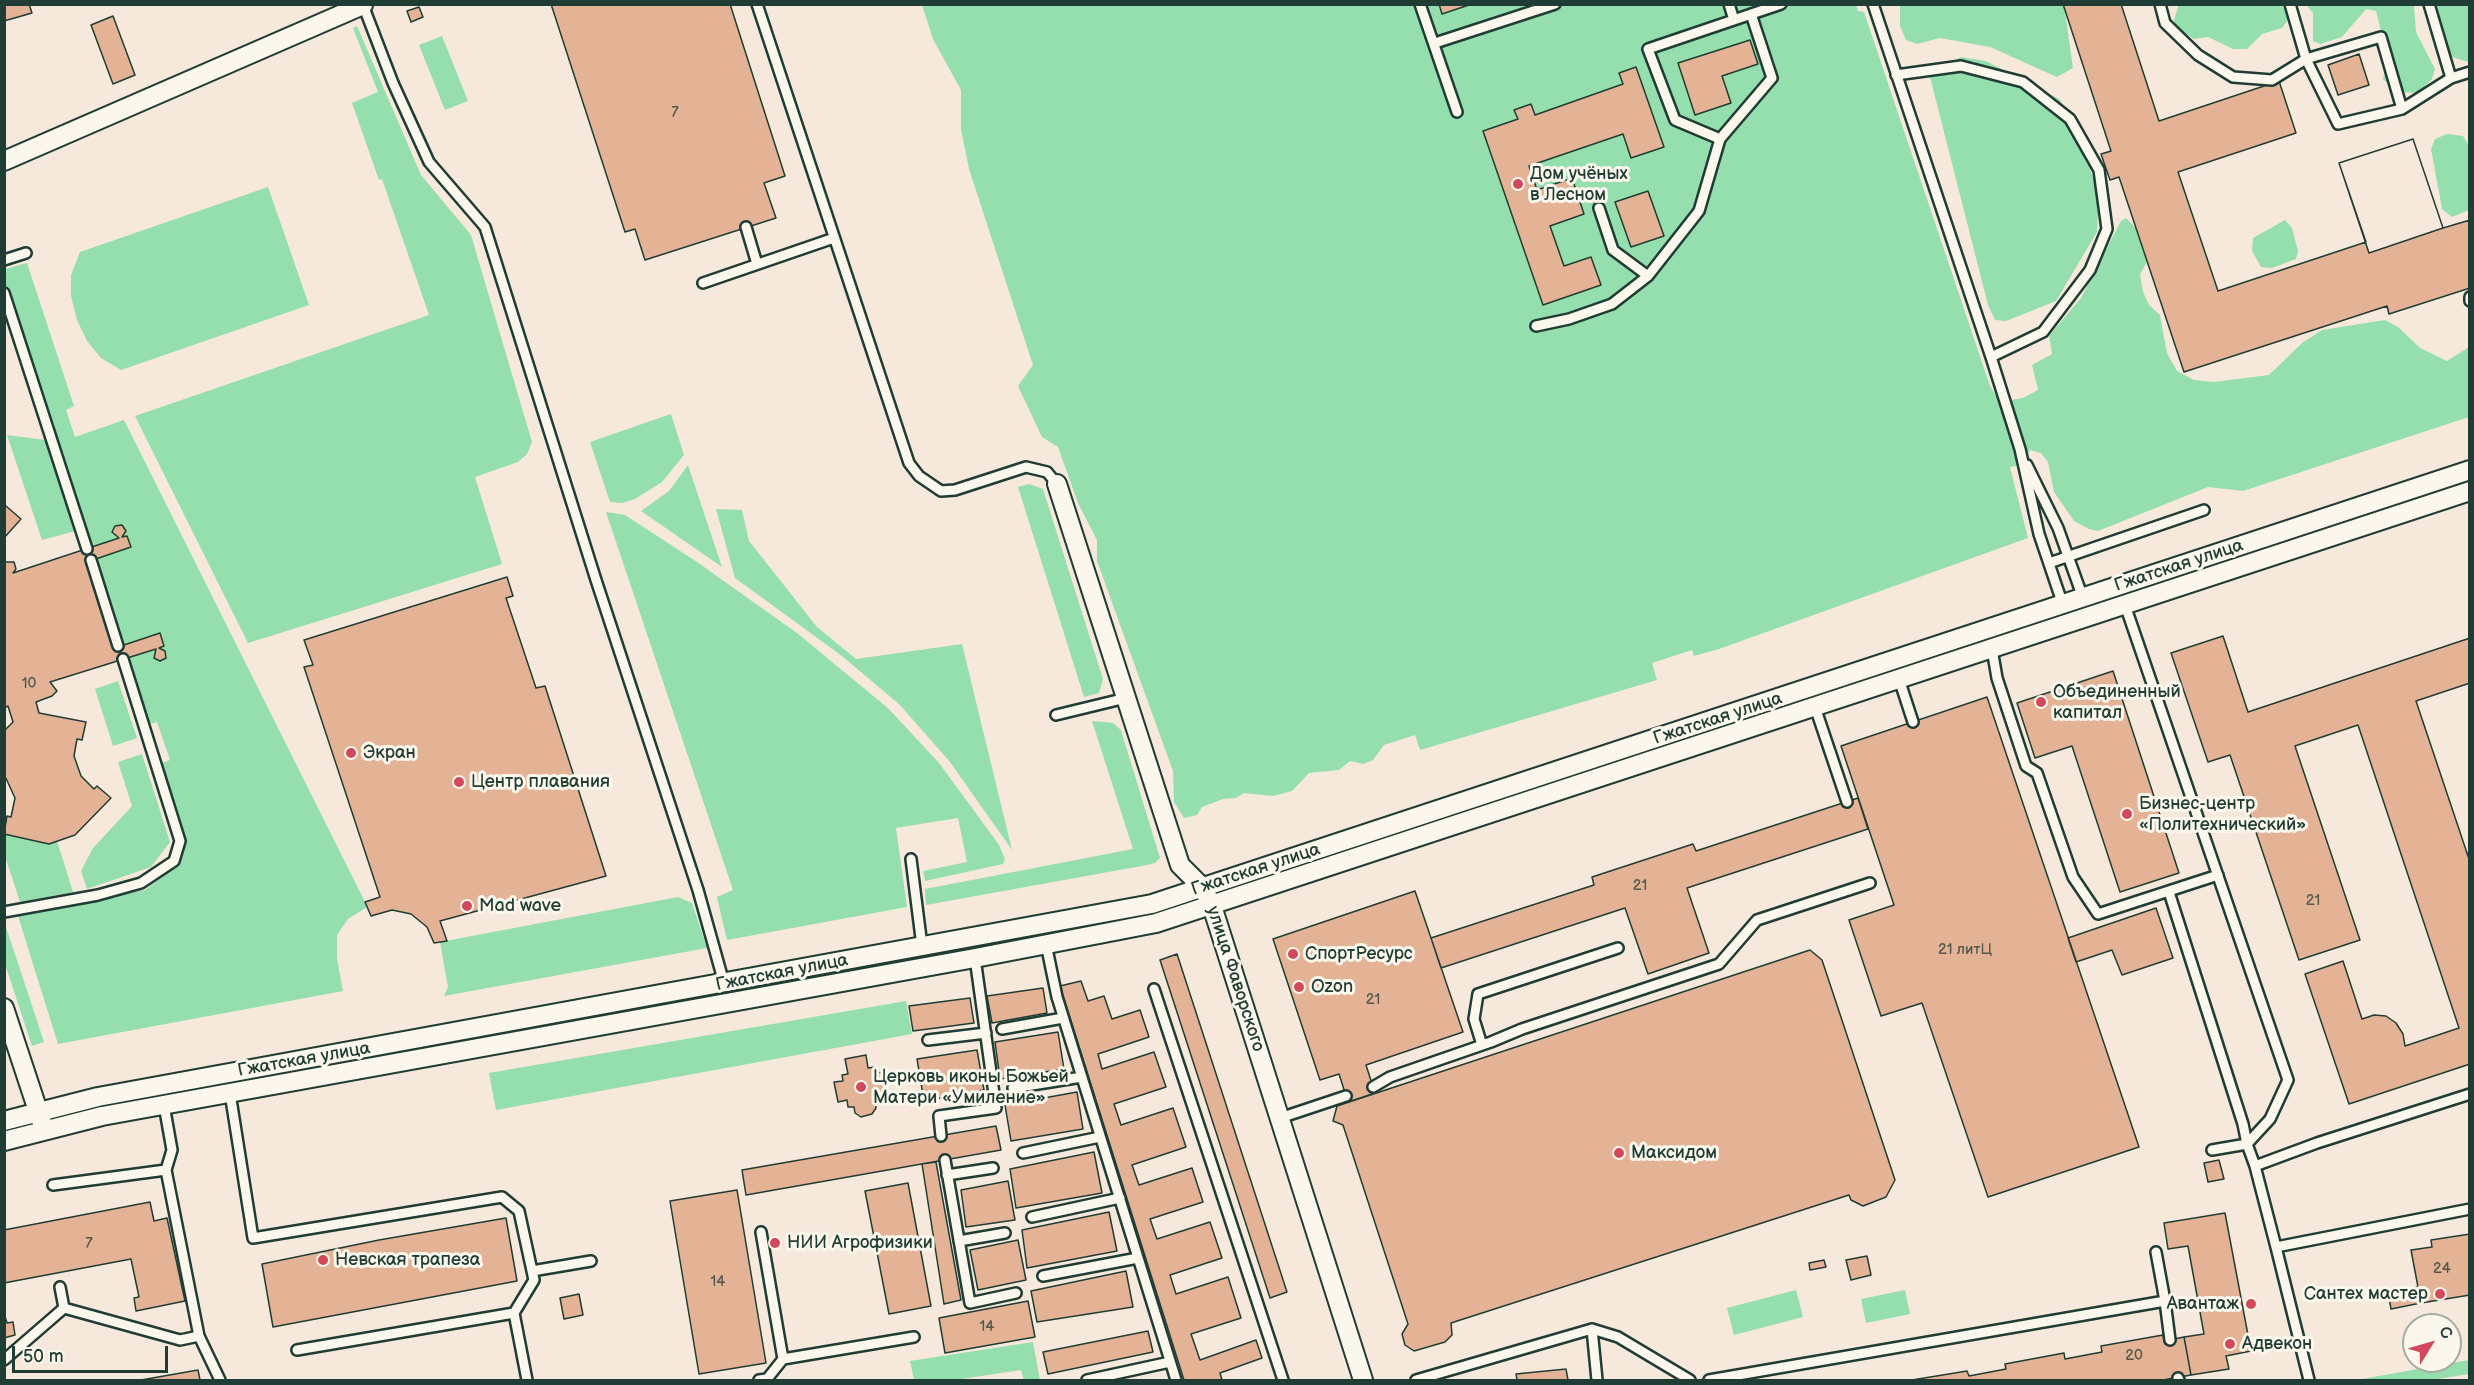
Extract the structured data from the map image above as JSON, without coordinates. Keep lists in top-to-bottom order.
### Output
{
  "streets": {
    "street": ["Гжатская улица", "улица Фаворского"]
  },
  "crossings": [
    ["Гжатская улица", "улица Фаворского"]
  ],
  "places": [
    "Дом учёных в Лесном",
    "Объединенный капитал",
    "Экран",
    "Центр плавания",
    "Бизнес-центр «Политехнический»",
    "Mad wave",
    "СпортРесурс",
    "Ozon",
    "Церковь иконы Божьей Матери «Умиление»",
    "Максидом",
    "НИИ Агрофизики",
    "Невская трапеза",
    "Сантех мастер",
    "Авантаж",
    "Адвекон"
  ],
  "house_numbers": [
    "7",
    "10",
    "21",
    "21",
    "21 литЦ",
    "21",
    "7",
    "24",
    "14",
    "14",
    "20"
  ],
  "scale_bar": "50 m",
  "north": "top right"
}
